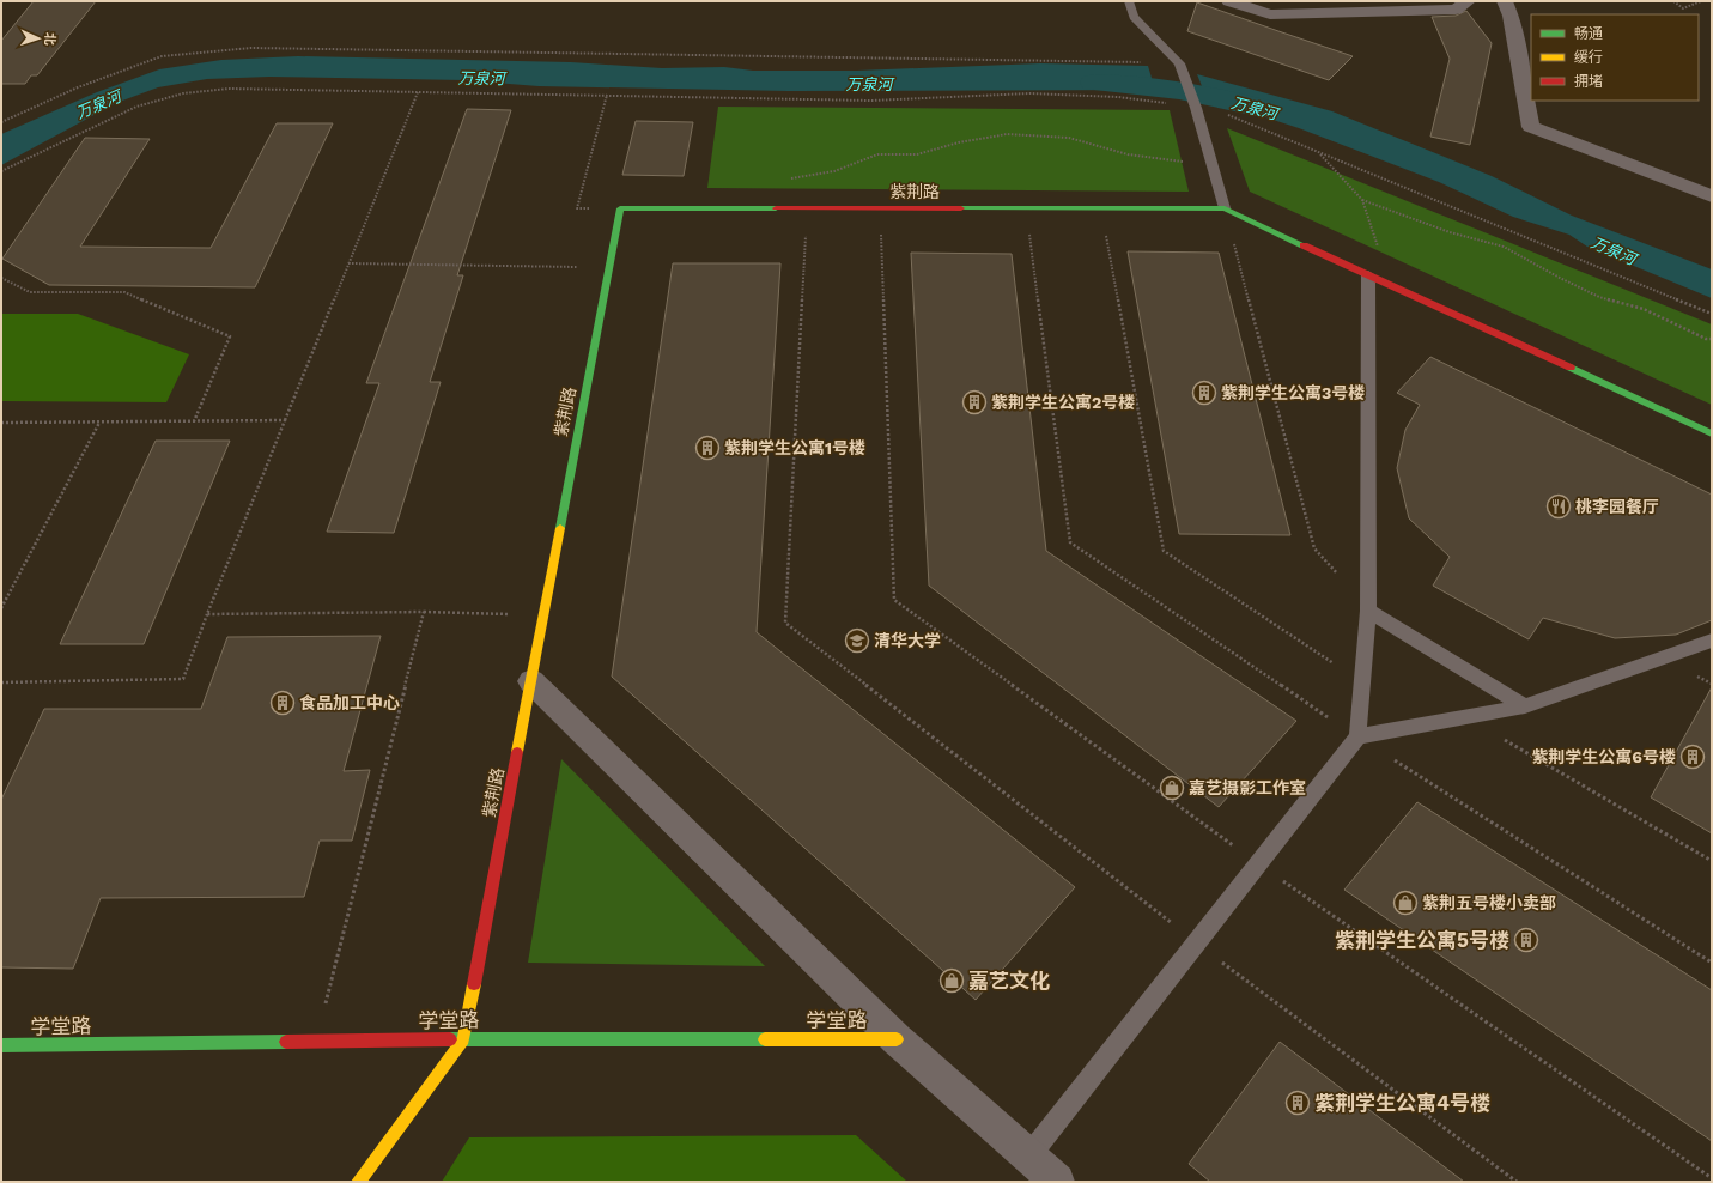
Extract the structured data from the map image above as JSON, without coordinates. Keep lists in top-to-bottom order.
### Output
{
  "streets": {
    "street": ["紫荆路", "学堂路"]
  },
  "crossings": [
    ["紫荆路", "学堂路"]
  ],
  "water": ["万泉河"],
  "places": {
    "building": [
      "紫荆学生公寓3号楼",
      "紫荆学生公寓2号楼",
      "紫荆学生公寓1号楼",
      "食品加工中心",
      "紫荆学生公寓6号楼",
      "紫荆学生公寓5号楼",
      "紫荆学生公寓4号楼"
    ],
    "restaurant": ["桃李园餐厅"],
    "school or university": ["清华大学"],
    "shop": ["嘉艺摄影工作室", "紫荆五号楼小卖部", "嘉艺文化"]
  },
  "legend": ["畅通", "缓行", "拥堵"],
  "north": "right"
}
